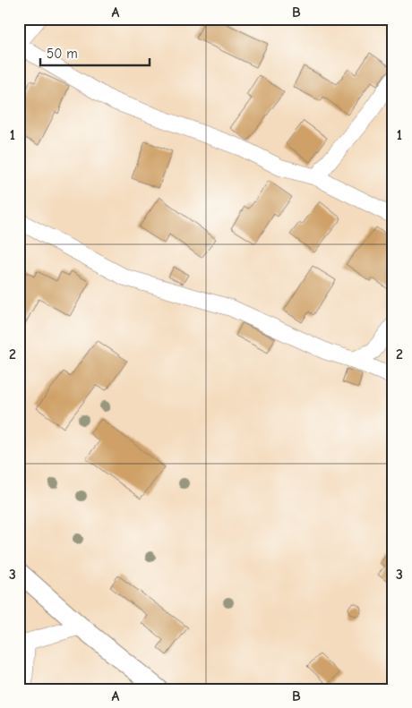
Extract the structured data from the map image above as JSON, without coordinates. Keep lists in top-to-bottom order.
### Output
{
  "scale_bar": "50 m",
  "grid": {
    "columns": ["A", "B"],
    "rows": ["1", "2", "3"]
  }
}
